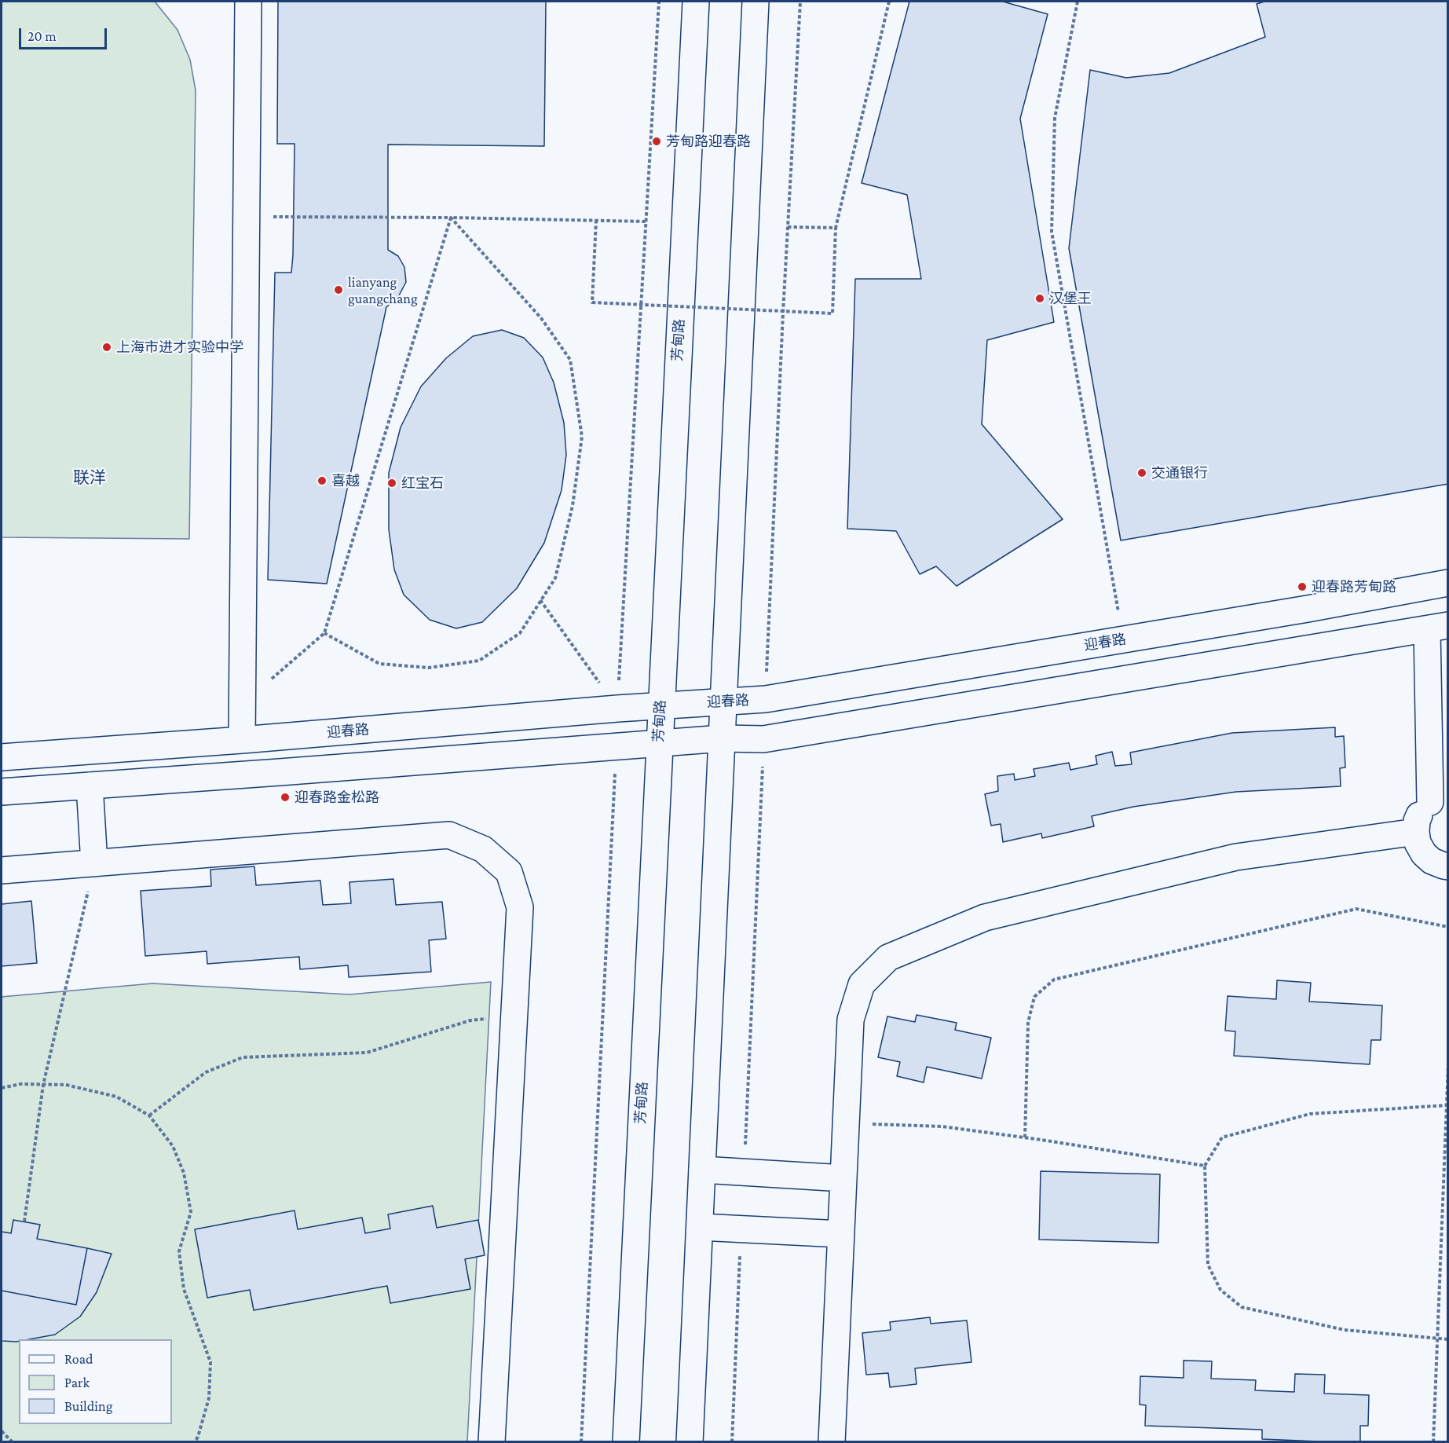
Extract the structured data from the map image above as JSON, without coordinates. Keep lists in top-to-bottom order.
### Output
{
  "streets": {
    "street": ["芳甸路", "迎春路"]
  },
  "crossings": [
    ["芳甸路", "迎春路"]
  ],
  "districts": ["联洋"],
  "places": [
    "芳甸路迎春路",
    "lianyang guangchang",
    "汉堡王",
    "上海市进才实验中学",
    "交通银行",
    "喜越",
    "红宝石",
    "迎春路芳甸路",
    "迎春路金松路"
  ],
  "legend": ["Road", "Park", "Building"],
  "scale_bar": "20 m"
}
